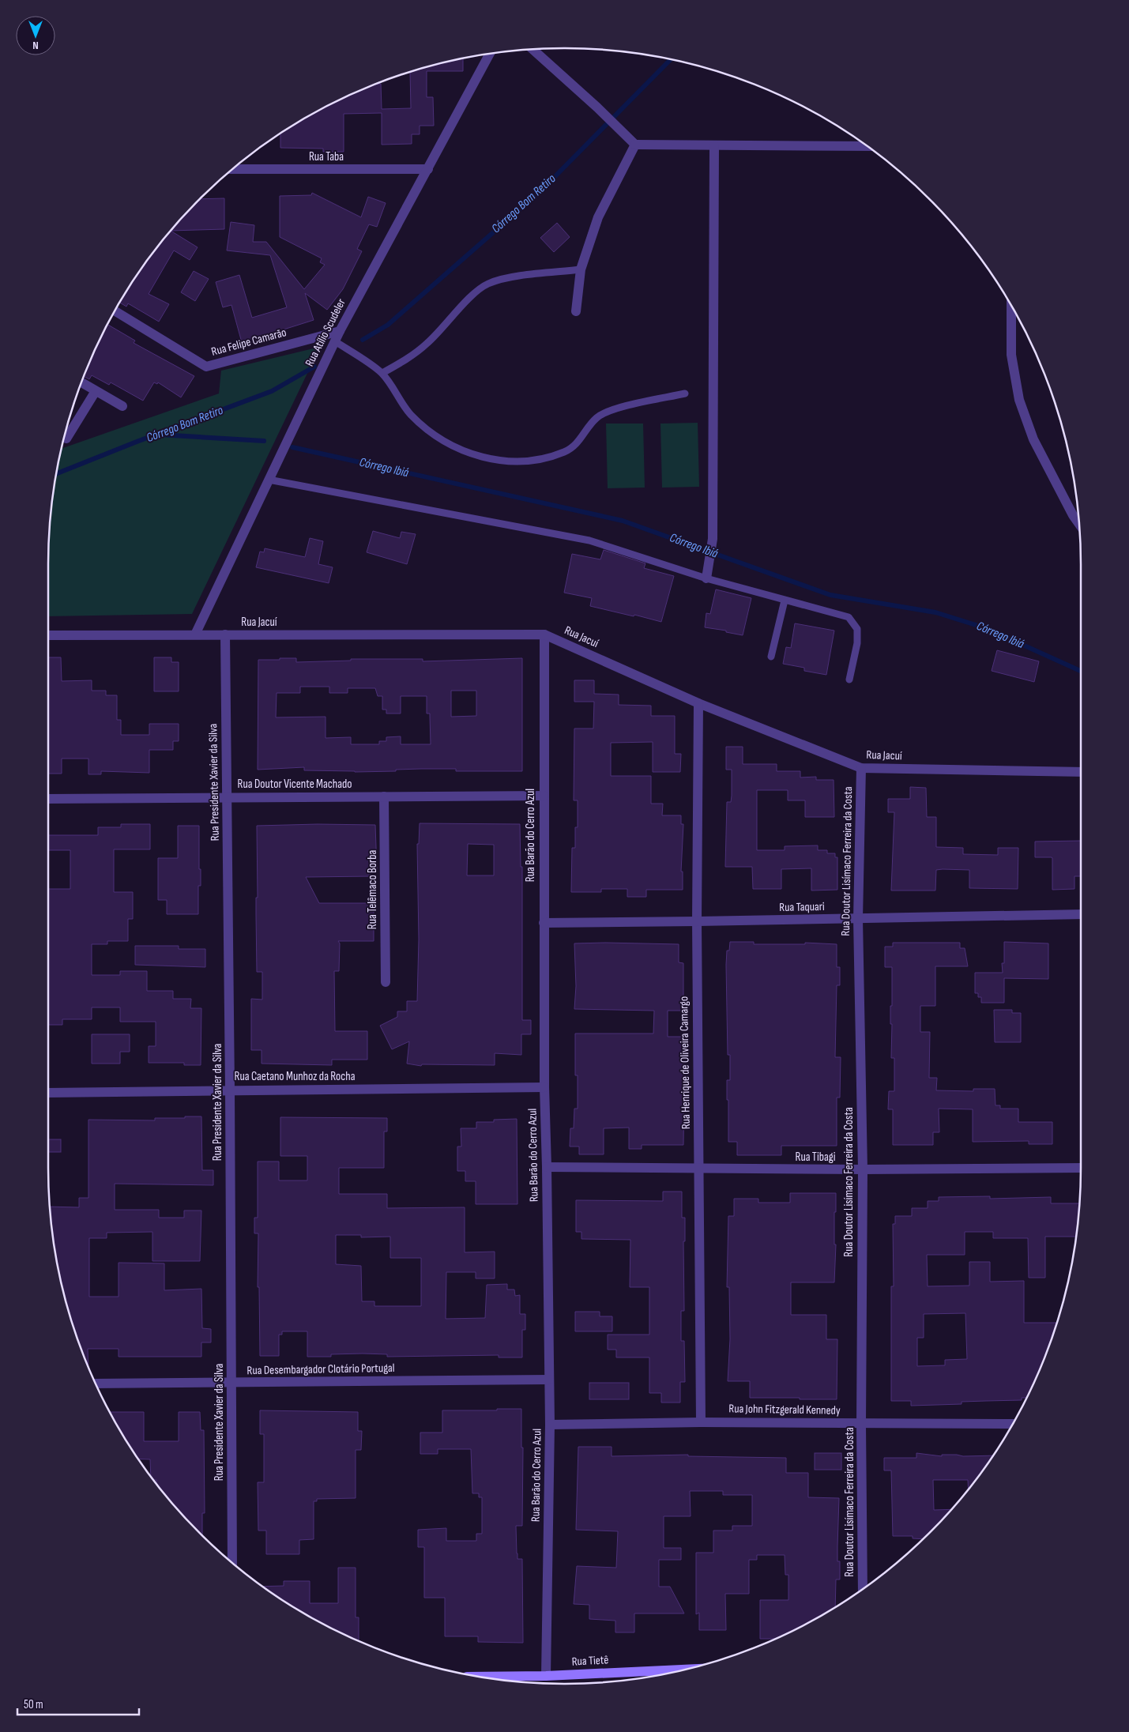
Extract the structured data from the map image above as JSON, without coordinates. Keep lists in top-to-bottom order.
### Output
{
  "streets": {
    "street": [
      "Rua Taba",
      "Rua Atílio Scudeler",
      "Rua Felipe Camarão",
      "Rua Jacuí",
      "Rua Presidente Xavier da Silva",
      "Rua Doutor Vicente Machado",
      "Rua Barão do Cerro Azul",
      "Rua Doutor Lisímaco Ferreira da Costa",
      "Rua Telêmaco Borba",
      "Rua Taquari",
      "Rua Henrique de Oliveira Camargo",
      "Rua Caetano Munhoz da Rocha",
      "Rua Tibagi",
      "Rua Desembargador Clotário Portugal",
      "Rua John Fitzgerald Kennedy",
      "Rua Tietê"
    ]
  },
  "crossings": [
    ["Rua Taba", "Rua Atílio Scudeler"],
    ["Rua Atílio Scudeler", "Rua Felipe Camarão"],
    ["Rua Atílio Scudeler", "Rua Jacuí"],
    ["Rua Jacuí", "Rua Presidente Xavier da Silva"],
    ["Rua Jacuí", "Rua Barão do Cerro Azul"],
    ["Rua Jacuí", "Rua Doutor Lisímaco Ferreira da Costa"],
    ["Rua Jacuí", "Rua Henrique de Oliveira Camargo"],
    ["Rua Presidente Xavier da Silva", "Rua Doutor Vicente Machado"],
    ["Rua Presidente Xavier da Silva", "Rua Caetano Munhoz da Rocha"],
    ["Rua Presidente Xavier da Silva", "Rua Desembargador Clotário Portugal"],
    ["Rua Doutor Vicente Machado", "Rua Barão do Cerro Azul"],
    ["Rua Doutor Vicente Machado", "Rua Telêmaco Borba"],
    ["Rua Barão do Cerro Azul", "Rua Taquari"],
    ["Rua Barão do Cerro Azul", "Rua Caetano Munhoz da Rocha"],
    ["Rua Barão do Cerro Azul", "Rua Tibagi"],
    ["Rua Barão do Cerro Azul", "Rua Desembargador Clotário Portugal"],
    ["Rua Barão do Cerro Azul", "Rua John Fitzgerald Kennedy"],
    ["Rua Barão do Cerro Azul", "Rua Tietê"],
    ["Rua Doutor Lisímaco Ferreira da Costa", "Rua Taquari"],
    ["Rua Doutor Lisímaco Ferreira da Costa", "Rua Tibagi"],
    ["Rua Doutor Lisímaco Ferreira da Costa", "Rua John Fitzgerald Kennedy"],
    ["Rua Taquari", "Rua Henrique de Oliveira Camargo"],
    ["Rua Henrique de Oliveira Camargo", "Rua Tibagi"],
    ["Rua Henrique de Oliveira Camargo", "Rua John Fitzgerald Kennedy"]
  ],
  "water": ["Córrego Bom Retiro", "Córrego Ibiá"],
  "scale_bar": "50 m",
  "north": "bottom"
}
